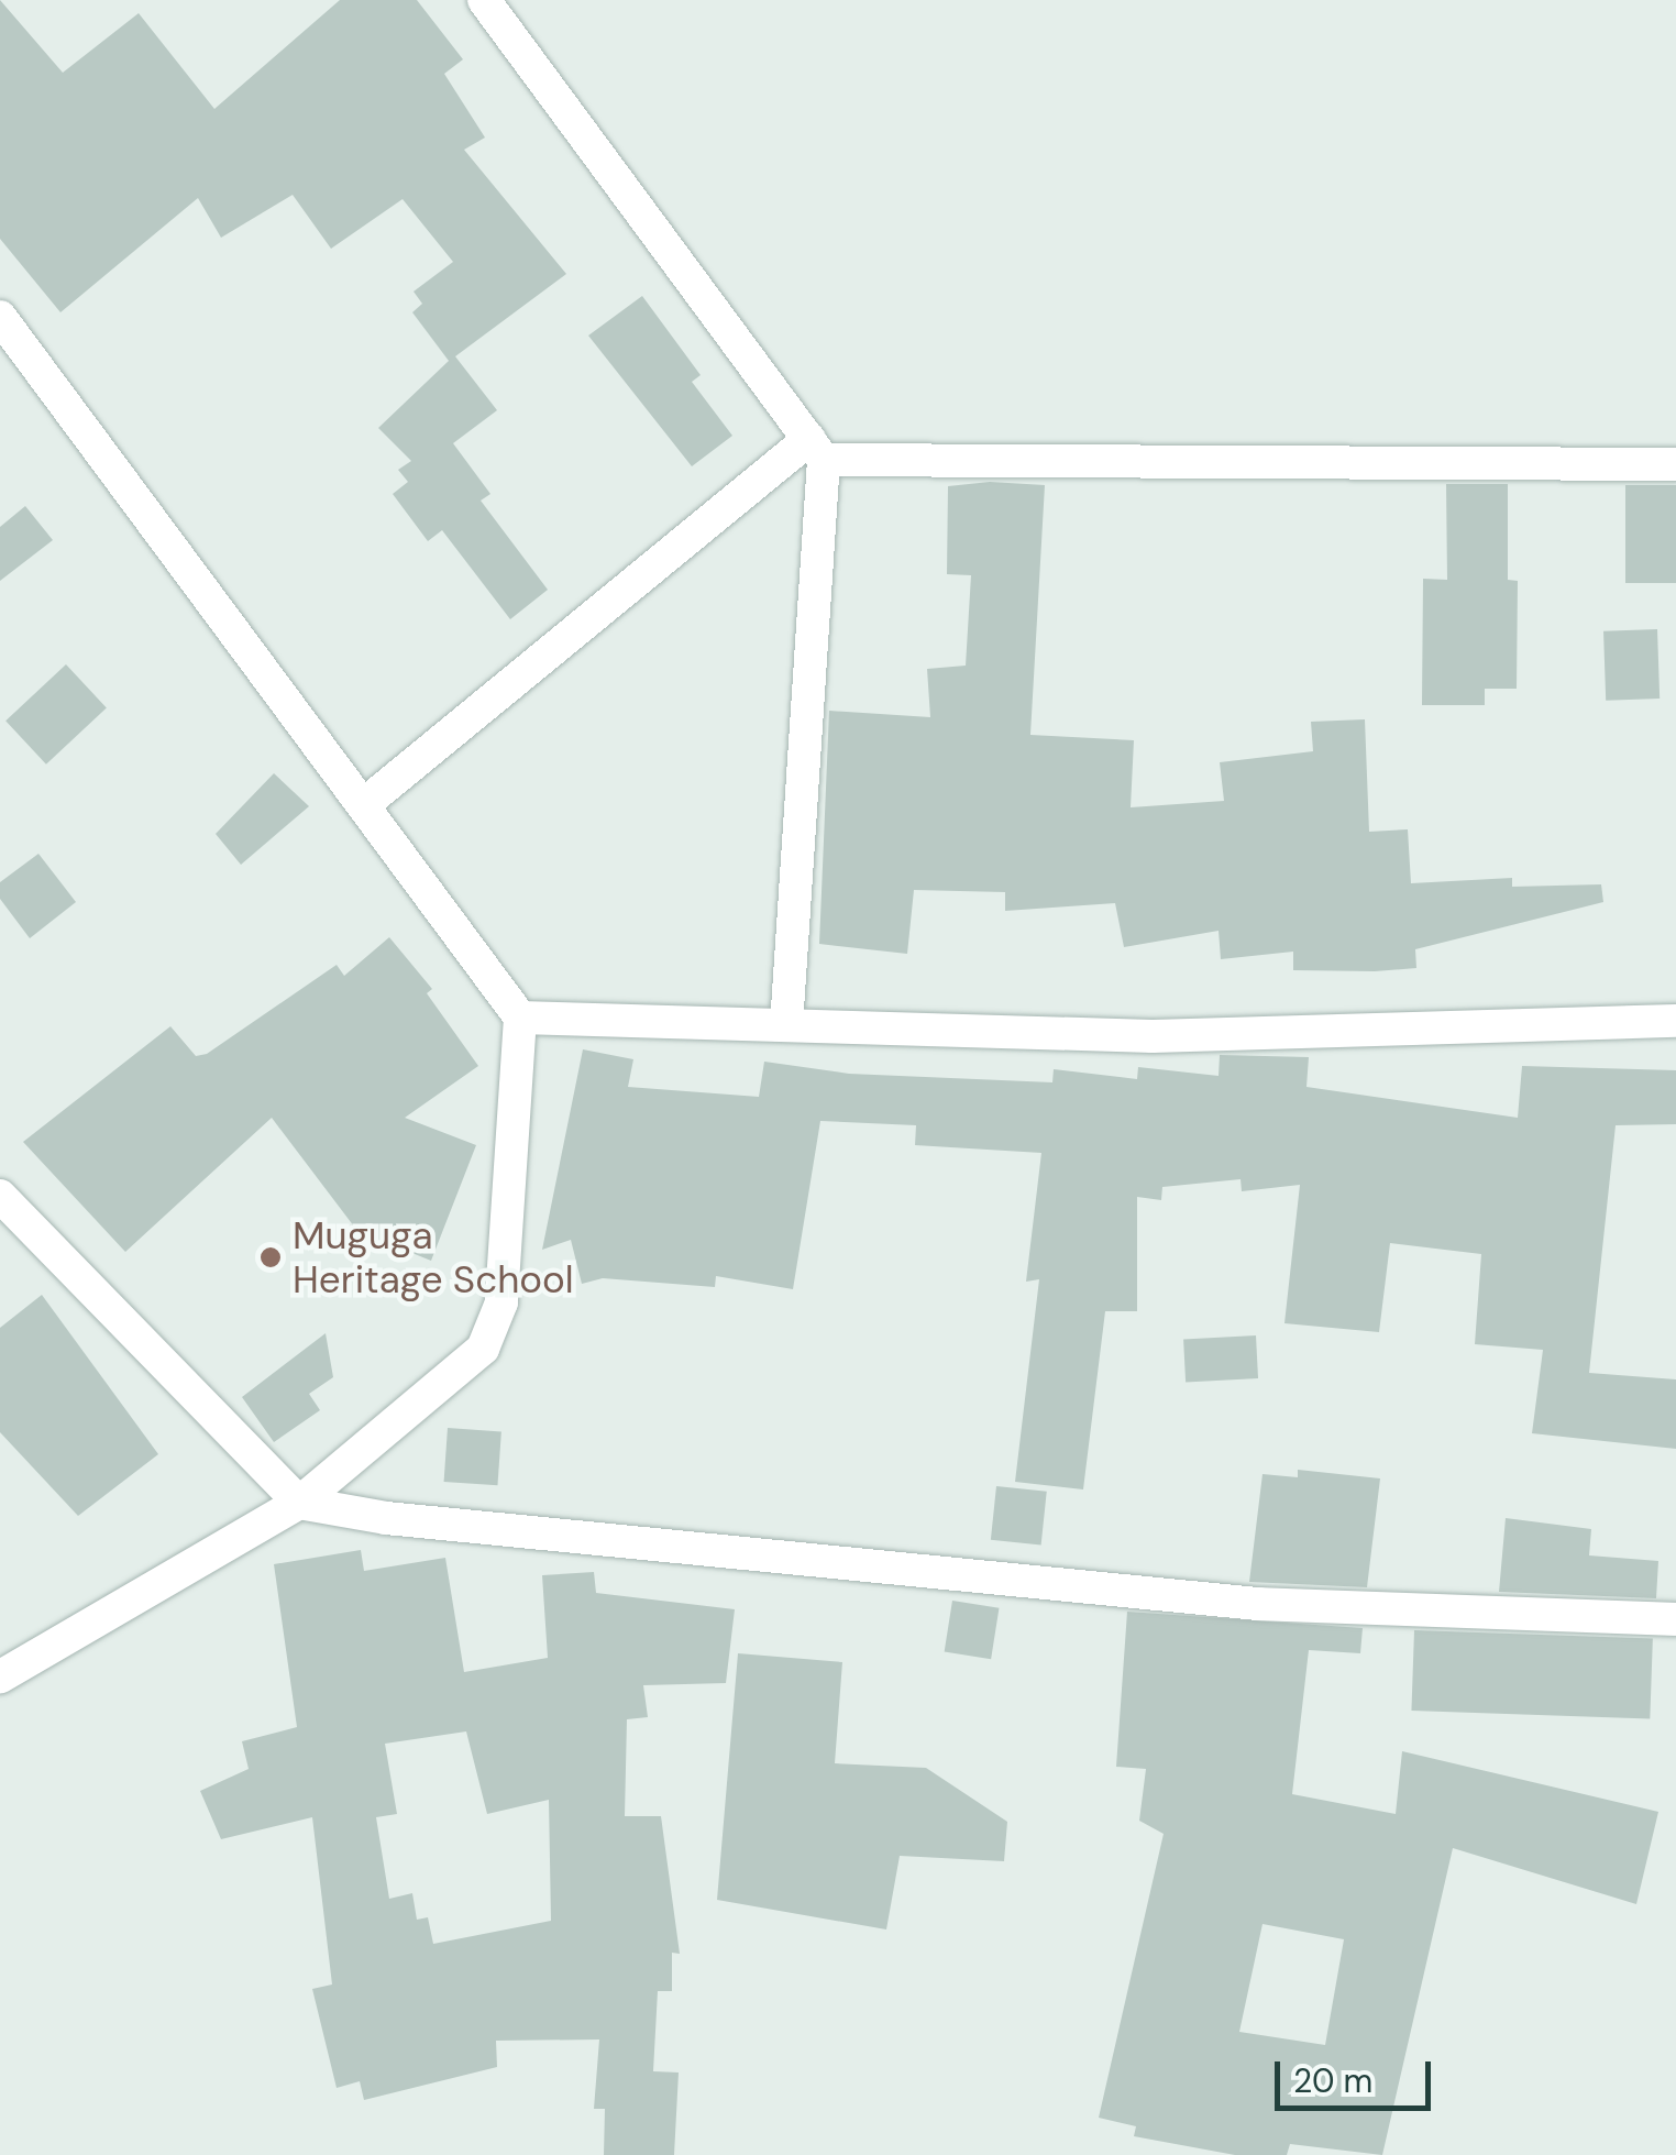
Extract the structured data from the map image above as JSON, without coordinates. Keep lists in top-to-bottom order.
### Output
{
  "places": ["Muguga Heritage School"],
  "scale_bar": "20 m"
}
